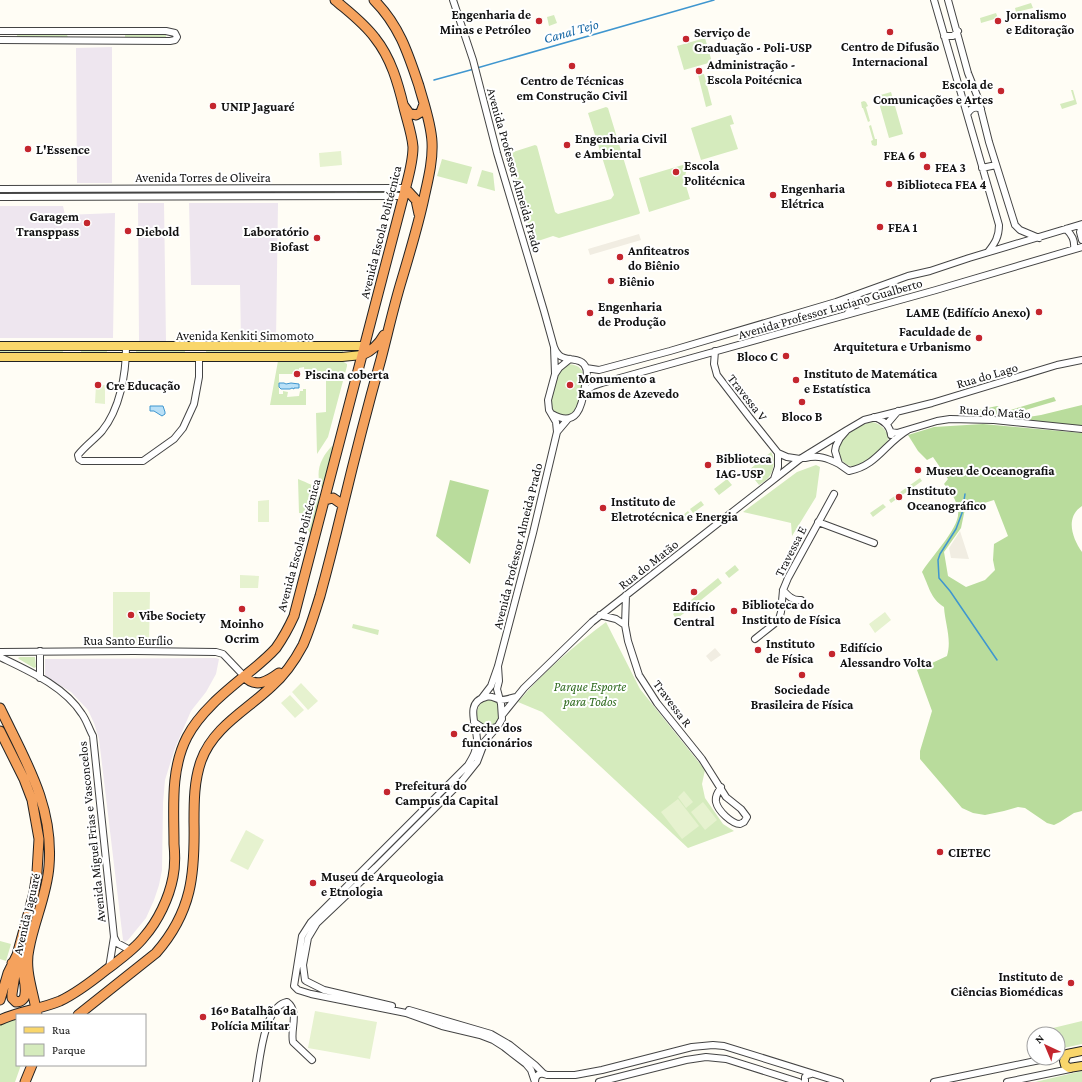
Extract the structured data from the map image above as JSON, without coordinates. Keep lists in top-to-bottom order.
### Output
{
  "streets": {
    "highway": ["Avenida Escola Politécnica", "Avenida Jaguaré"],
    "main road": ["Avenida Kenkiti Simomoto"],
    "street": [
      "Avenida Professor Almeida Prado",
      "Avenida Torres de Oliveira",
      "Avenida Professor Luciano Gualberto",
      "Rua do Lago",
      "Travessa V",
      "Rua do Matão",
      "Travessa E",
      "Rua Santo Eurílio",
      "Travessa R",
      "Avenida Miguel Frias e Vasconcelos"
    ]
  },
  "crossings": [
    ["Avenida Professor Almeida Prado", "Avenida Professor Luciano Gualberto"],
    ["Avenida Professor Almeida Prado", "Rua do Matão"],
    ["Avenida Torres de Oliveira", "Avenida Escola Politécnica"],
    ["Avenida Escola Politécnica", "Avenida Kenkiti Simomoto"],
    ["Avenida Escola Politécnica", "Rua Santo Eurílio"],
    ["Avenida Escola Politécnica", "Avenida Miguel Frias e Vasconcelos"],
    ["Avenida Escola Politécnica", "Avenida Jaguaré"],
    ["Avenida Professor Luciano Gualberto", "Travessa V"],
    ["Rua do Lago", "Rua do Matão"],
    ["Rua do Matão", "Travessa R"],
    ["Rua Santo Eurílio", "Avenida Miguel Frias e Vasconcelos"]
  ],
  "water": ["Canal Tejo"],
  "parks": ["Parque Esporte para Todos"],
  "places": [
    "Engenharia de Minas e Petróleo",
    "Jornalismo e Editoração",
    "Centro de Difusão Internacional",
    "Serviço de Graduação - Poli-USP",
    "Centro de Técnicas em Construção Civil",
    "Administração - Escola Poitécnica",
    "Escola de Comunicações e Artes",
    "UNIP Jaguaré",
    "Engenharia Civil e Ambiental",
    "L'Essence",
    "FEA 6",
    "FEA 3",
    "Escola Politécnica",
    "Biblioteca FEA 4",
    "Engenharia Elétrica",
    "Garagem Transppass",
    "FEA 1",
    "Diebold",
    "Laboratório Biofast",
    "Anfiteatros do Biênio",
    "Biênio",
    "LAME (Edifício Anexo)",
    "Engenharia de Produção",
    "Faculdade de Arquitetura e Urbanismo",
    "Bloco C",
    "Piscina coberta",
    "Instituto de Matemática e Estatística",
    "Cre Educação",
    "Monumento a Ramos de Azevedo",
    "Bloco B",
    "Biblioteca IAG-USP",
    "Museu de Oceanografia",
    "Instituto Oceanográfico",
    "Instituto de Eletrotécnica e Energia",
    "Edifício Central",
    "Moinho Ocrim",
    "Biblioteca do Instituto de Física",
    "Vibe Society",
    "Instituto de Física",
    "Edifício Alessandro Volta",
    "Sociedade Brasileira de Física",
    "Creche dos funcionários",
    "Prefeitura do Campus da Capital",
    "CIETEC",
    "Museu de Arqueologia e Etnologia",
    "Instituto de Ciências Biomédicas",
    "16º Batalhão da Polícia Militar"
  ],
  "legend": ["Rua", "Parque"],
  "north": "top left"
}
